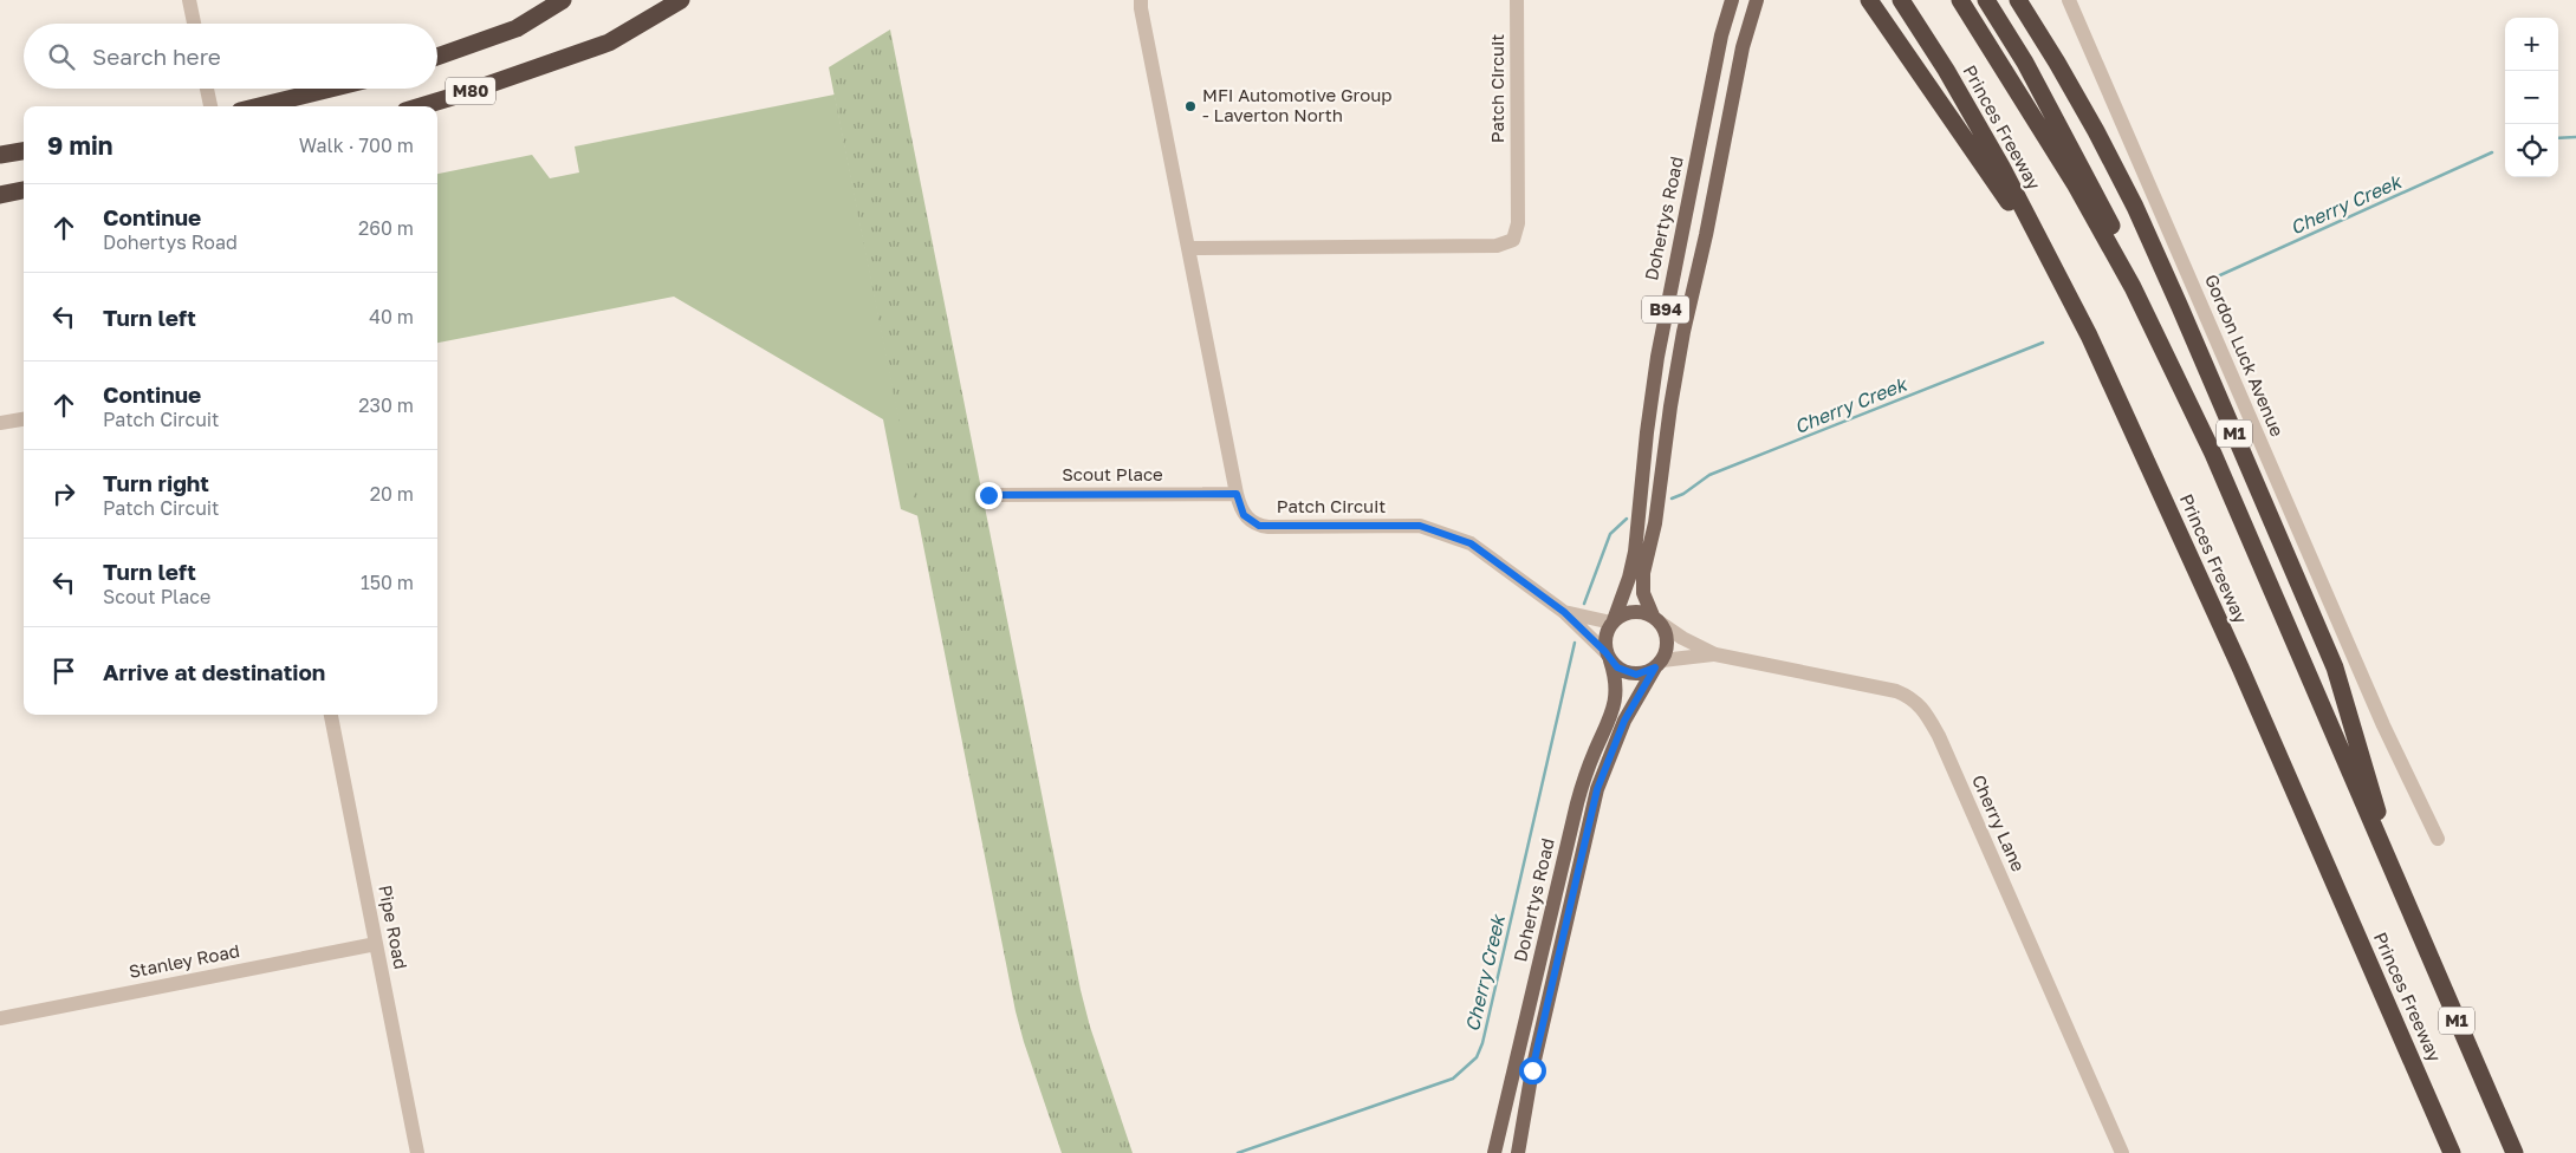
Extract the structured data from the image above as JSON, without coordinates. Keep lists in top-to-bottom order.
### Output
{
  "streets": {
    "highway": ["M80", "Princes Freeway", "M1"],
    "main road": ["Dohertys Road", "B94"],
    "street": [
      "Patch Circuit",
      "Gordon Luck Avenue",
      "Scout Place",
      "Cherry Lane",
      "Pipe Road",
      "Stanley Road"
    ]
  },
  "crossings": [
    ["Patch Circuit", "Dohertys Road"],
    ["Patch Circuit", "B94"],
    ["Patch Circuit", "Scout Place"],
    ["Patch Circuit", "Cherry Lane"],
    ["Dohertys Road", "B94"],
    ["Dohertys Road", "Cherry Lane"],
    ["B94", "Cherry Lane"],
    ["Pipe Road", "Stanley Road"]
  ],
  "water": ["Cherry Creek"],
  "places": ["MFI Automotive Group - Laverton North"],
  "page": {
    "map_buttons": ["+", "−"],
    "search": "Search here",
    "heading": ["9 min", "Walk · 700 m"],
    "list": [
      ["Continue", "Dohertys Road", "260 m"],
      ["Turn left", "40 m"],
      ["Continue", "Patch Circuit", "230 m"],
      ["Turn right", "Patch Circuit", "20 m"],
      ["Turn left", "Scout Place", "150 m"],
      "Arrive at destination"
    ]
  }
}
